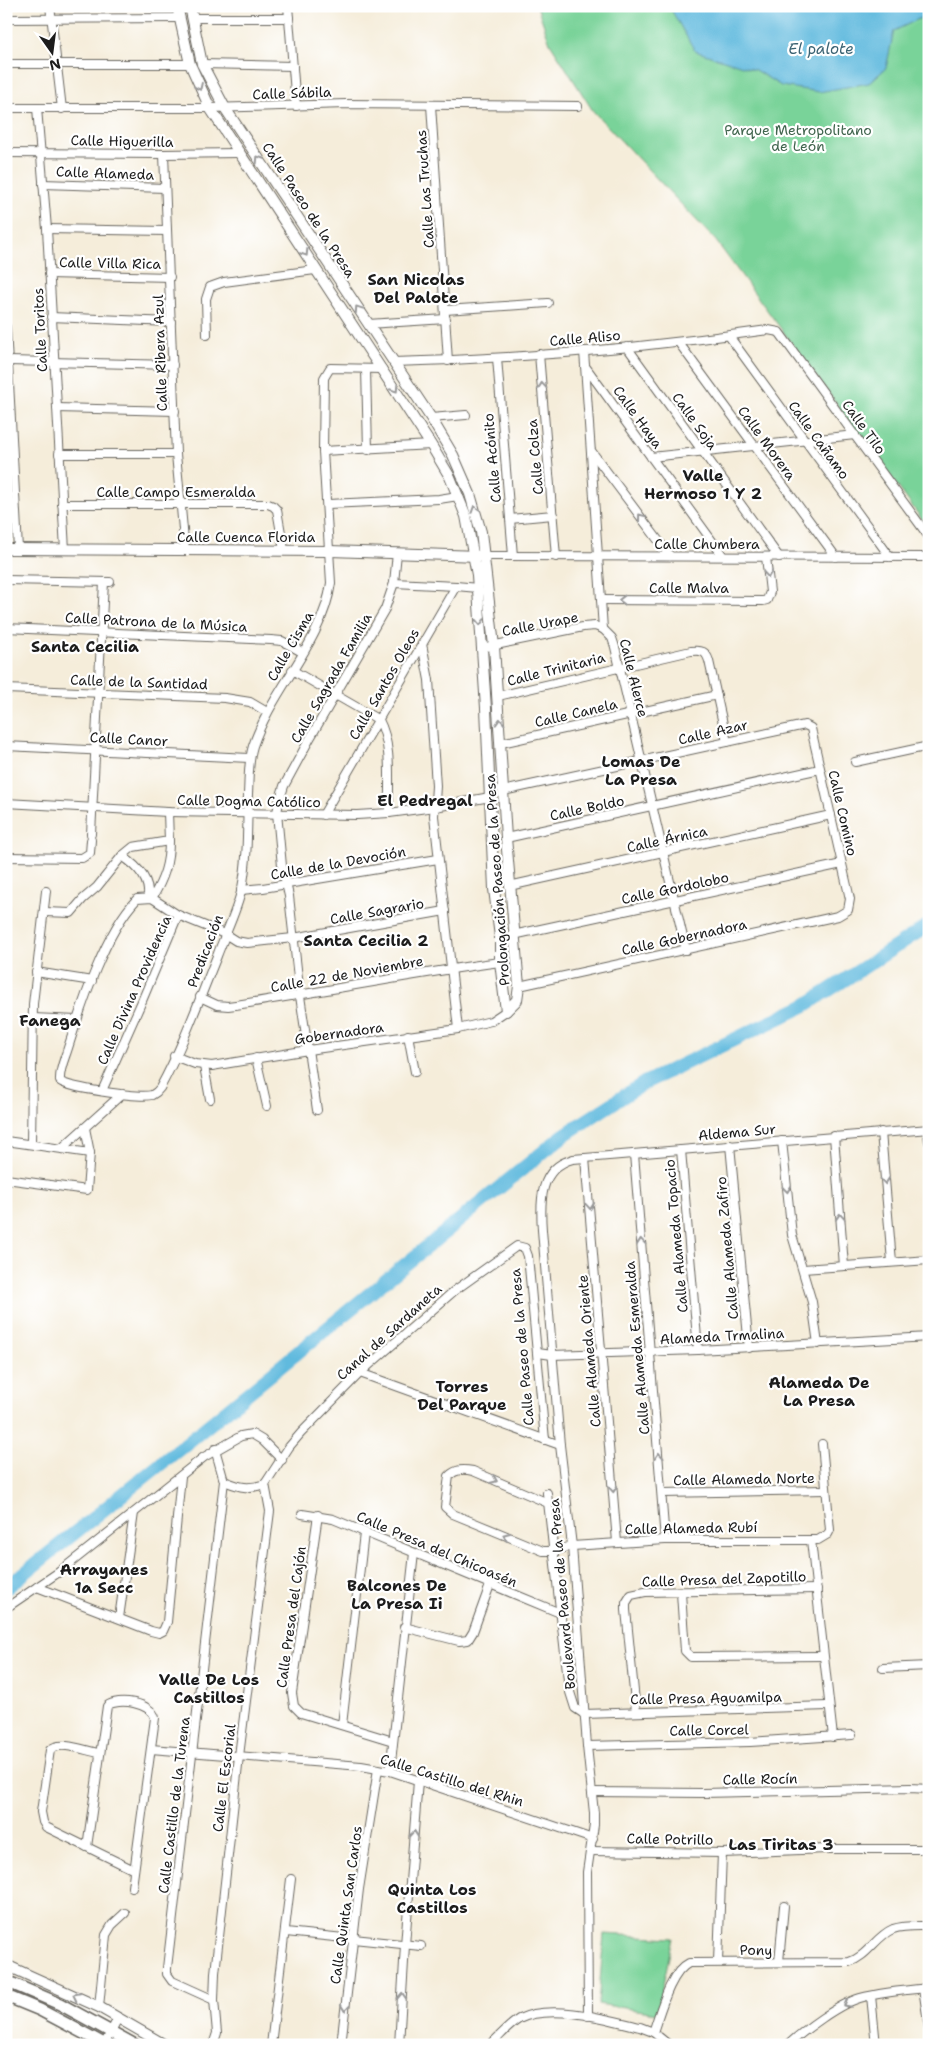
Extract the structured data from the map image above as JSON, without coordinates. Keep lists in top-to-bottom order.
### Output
{
  "streets": {
    "street": [
      "Calle Sábila",
      "Calle Higuerilla",
      "Calle Alameda",
      "Calle Las Truchas",
      "Calle Paseo de la Presa",
      "Calle Villa Rica",
      "Calle Toritos",
      "Calle Aliso",
      "Calle Ribera Azul",
      "Calle Haya",
      "Calle Soja",
      "Calle Tilo",
      "Calle Cañamo",
      "Calle Morera",
      "Calle Colza",
      "Calle Acónito",
      "Calle Campo Esmeralda",
      "Calle Cuenca Florida",
      "Calle Chumbera",
      "Calle Malva",
      "Calle Patrona de la Música",
      "Calle Urape",
      "Calle Cisma",
      "Calle Trinitaria",
      "Calle Sagrada Familia",
      "Calle Alerce",
      "Calle de la Santidad",
      "Calle Santos Oleos",
      "Calle Canela",
      "Calle Azar",
      "Calle Canor",
      "Calle Dogma Católico",
      "Calle Boldo",
      "Calle Comino",
      "Calle Árnica",
      "Calle de la Devoción",
      "Prolongación Paseo de la Presa",
      "Calle Gordolobo",
      "Calle Sagrario",
      "Calle Gobernadora",
      "Predicación",
      "Calle 22 de Noviembre",
      "Calle Divina Providencia",
      "Gobernadora",
      "Aldema Sur",
      "Calle Alameda Topacio",
      "Calle Alameda Zafiro",
      "Canal de Sardaneta",
      "Alameda Trmalina",
      "Calle Alameda Esmeralda",
      "Calle Alameda Oriente",
      "Calle Alameda Norte",
      "Calle Alameda Rubí",
      "Calle Presa del Chicoasén",
      "Calle Presa del Zapotillo",
      "Boulevard Paseo de la Presa",
      "Calle Presa del Cajón",
      "Calle Presa Aguamilpa",
      "Calle Corcel",
      "Calle El Escorial",
      "Calle Rocín",
      "Calle Castillo del Rhin",
      "Calle Castillo de la Turena",
      "Calle Potrillo",
      "Calle Quinta San Carlos",
      "Pony"
    ]
  },
  "crossings": [
    ["Calle Sábila", "Calle Las Truchas"],
    ["Calle Sábila", "Calle Paseo de la Presa"],
    ["Calle Sábila", "Calle Toritos"],
    ["Calle Higuerilla", "Calle Paseo de la Presa"],
    ["Calle Higuerilla", "Calle Toritos"],
    ["Calle Higuerilla", "Calle Ribera Azul"],
    ["Calle Alameda", "Calle Toritos"],
    ["Calle Alameda", "Calle Ribera Azul"],
    ["Calle Las Truchas", "Calle Aliso"],
    ["Calle Paseo de la Presa", "Calle Aliso"],
    ["Calle Paseo de la Presa", "Calle Cuenca Florida"],
    ["Calle Paseo de la Presa", "Calle Chumbera"],
    ["Calle Paseo de la Presa", "Prolongación Paseo de la Presa"],
    ["Calle Paseo de la Presa", "Canal de Sardaneta"],
    ["Calle Paseo de la Presa", "Alameda Trmalina"],
    ["Calle Villa Rica", "Calle Toritos"],
    ["Calle Villa Rica", "Calle Ribera Azul"],
    ["Calle Toritos", "Calle Campo Esmeralda"],
    ["Calle Toritos", "Calle Cuenca Florida"],
    ["Calle Aliso", "Calle Soja"],
    ["Calle Aliso", "Calle Tilo"],
    ["Calle Aliso", "Calle Cañamo"],
    ["Calle Aliso", "Calle Morera"],
    ["Calle Aliso", "Calle Colza"],
    ["Calle Aliso", "Calle Acónito"],
    ["Calle Aliso", "Calle Alerce"],
    ["Calle Ribera Azul", "Calle Campo Esmeralda"],
    ["Calle Ribera Azul", "Calle Cuenca Florida"],
    ["Calle Haya", "Calle Chumbera"],
    ["Calle Haya", "Calle Alerce"],
    ["Calle Soja", "Calle Chumbera"],
    ["Calle Cañamo", "Calle Chumbera"],
    ["Calle Morera", "Calle Chumbera"],
    ["Calle Colza", "Calle Chumbera"],
    ["Calle Acónito", "Calle Chumbera"],
    ["Calle Campo Esmeralda", "Calle Cuenca Florida"],
    ["Calle Cuenca Florida", "Calle Chumbera"],
    ["Calle Cuenca Florida", "Calle Cisma"],
    ["Calle Cuenca Florida", "Calle Sagrada Familia"],
    ["Calle Cuenca Florida", "Prolongación Paseo de la Presa"],
    ["Calle Chumbera", "Calle Malva"],
    ["Calle Chumbera", "Calle Alerce"],
    ["Calle Chumbera", "Prolongación Paseo de la Presa"],
    ["Calle Malva", "Calle Alerce"],
    ["Calle Patrona de la Música", "Calle Cisma"],
    ["Calle Urape", "Calle Alerce"],
    ["Calle Urape", "Prolongación Paseo de la Presa"],
    ["Calle Cisma", "Calle de la Santidad"],
    ["Calle Cisma", "Calle Canor"],
    ["Calle Cisma", "Calle Dogma Católico"],
    ["Calle Cisma", "Predicación"],
    ["Calle Trinitaria", "Calle Alerce"],
    ["Calle Trinitaria", "Calle Canela"],
    ["Calle Trinitaria", "Prolongación Paseo de la Presa"],
    ["Calle Sagrada Familia", "Calle Dogma Católico"],
    ["Calle Sagrada Familia", "Calle de la Devoción"],
    ["Calle Sagrada Familia", "Calle Sagrario"],
    ["Calle Sagrada Familia", "Calle 22 de Noviembre"],
    ["Calle Sagrada Familia", "Gobernadora"],
    ["Calle Alerce", "Calle Canela"],
    ["Calle Alerce", "Calle Azar"],
    ["Calle Alerce", "Calle Boldo"],
    ["Calle Alerce", "Calle Árnica"],
    ["Calle Alerce", "Calle Gordolobo"],
    ["Calle Alerce", "Calle Gobernadora"],
    ["Calle Santos Oleos", "Calle Dogma Católico"],
    ["Calle Canela", "Prolongación Paseo de la Presa"],
    ["Calle Azar", "Calle Comino"],
    ["Calle Azar", "Prolongación Paseo de la Presa"],
    ["Calle Dogma Católico", "Prolongación Paseo de la Presa"],
    ["Calle Dogma Católico", "Predicación"],
    ["Calle Boldo", "Calle Comino"],
    ["Calle Boldo", "Prolongación Paseo de la Presa"],
    ["Calle Comino", "Calle Árnica"],
    ["Calle Comino", "Calle Gordolobo"],
    ["Calle Comino", "Calle Gobernadora"],
    ["Calle Árnica", "Prolongación Paseo de la Presa"],
    ["Calle de la Devoción", "Predicación"],
    ["Prolongación Paseo de la Presa", "Calle Gordolobo"],
    ["Prolongación Paseo de la Presa", "Calle Gobernadora"],
    ["Prolongación Paseo de la Presa", "Calle 22 de Noviembre"],
    ["Prolongación Paseo de la Presa", "Gobernadora"],
    ["Calle Sagrario", "Predicación"],
    ["Calle Sagrario", "Calle Divina Providencia"],
    ["Predicación", "Calle 22 de Noviembre"],
    ["Predicación", "Calle Divina Providencia"],
    ["Predicación", "Gobernadora"],
    ["Aldema Sur", "Calle Alameda Topacio"],
    ["Aldema Sur", "Calle Alameda Zafiro"],
    ["Aldema Sur", "Calle Alameda Esmeralda"],
    ["Aldema Sur", "Calle Alameda Oriente"],
    ["Aldema Sur", "Boulevard Paseo de la Presa"],
    ["Calle Alameda Topacio", "Alameda Trmalina"],
    ["Calle Alameda Zafiro", "Alameda Trmalina"],
    ["Canal de Sardaneta", "Calle El Escorial"],
    ["Canal de Sardaneta", "Calle Castillo de la Turena"],
    ["Alameda Trmalina", "Calle Alameda Esmeralda"],
    ["Alameda Trmalina", "Calle Alameda Oriente"],
    ["Alameda Trmalina", "Boulevard Paseo de la Presa"],
    ["Calle Alameda Esmeralda", "Calle Alameda Norte"],
    ["Calle Alameda Esmeralda", "Calle Alameda Rubí"],
    ["Calle Alameda Oriente", "Calle Alameda Rubí"],
    ["Calle Alameda Norte", "Calle Alameda Rubí"],
    ["Calle Alameda Rubí", "Boulevard Paseo de la Presa"],
    ["Calle Presa del Chicoasén", "Calle Presa del Cajón"],
    ["Calle Presa del Zapotillo", "Calle Presa Aguamilpa"],
    ["Boulevard Paseo de la Presa", "Calle Presa Aguamilpa"],
    ["Boulevard Paseo de la Presa", "Calle Corcel"],
    ["Boulevard Paseo de la Presa", "Calle Rocín"],
    ["Boulevard Paseo de la Presa", "Calle Castillo del Rhin"],
    ["Boulevard Paseo de la Presa", "Calle Potrillo"],
    ["Calle El Escorial", "Calle Castillo del Rhin"],
    ["Calle El Escorial", "Calle Castillo de la Turena"],
    ["Calle Castillo del Rhin", "Calle Castillo de la Turena"],
    ["Calle Castillo del Rhin", "Calle Quinta San Carlos"]
  ],
  "one_way": [
    "Calle Colza",
    "Calle Malva",
    "Calle Alameda Esmeralda",
    "Calle Alameda Oriente"
  ],
  "districts": [
    "San Nicolas Del Palote",
    "Valle Hermoso 1 Y 2",
    "Santa Cecilia",
    "Lomas De La Presa",
    "El Pedregal",
    "Santa Cecilia 2",
    "Fanega",
    "Alameda De La Presa",
    "Torres Del Parque",
    "Arrayanes 1a Secc",
    "Balcones De La Presa Ii",
    "Valle De Los Castillos",
    "Las Tiritas 3",
    "Quinta Los Castillos"
  ],
  "water": ["El palote"],
  "parks": ["Parque Metropolitano de León"],
  "north": "bottom"
}
